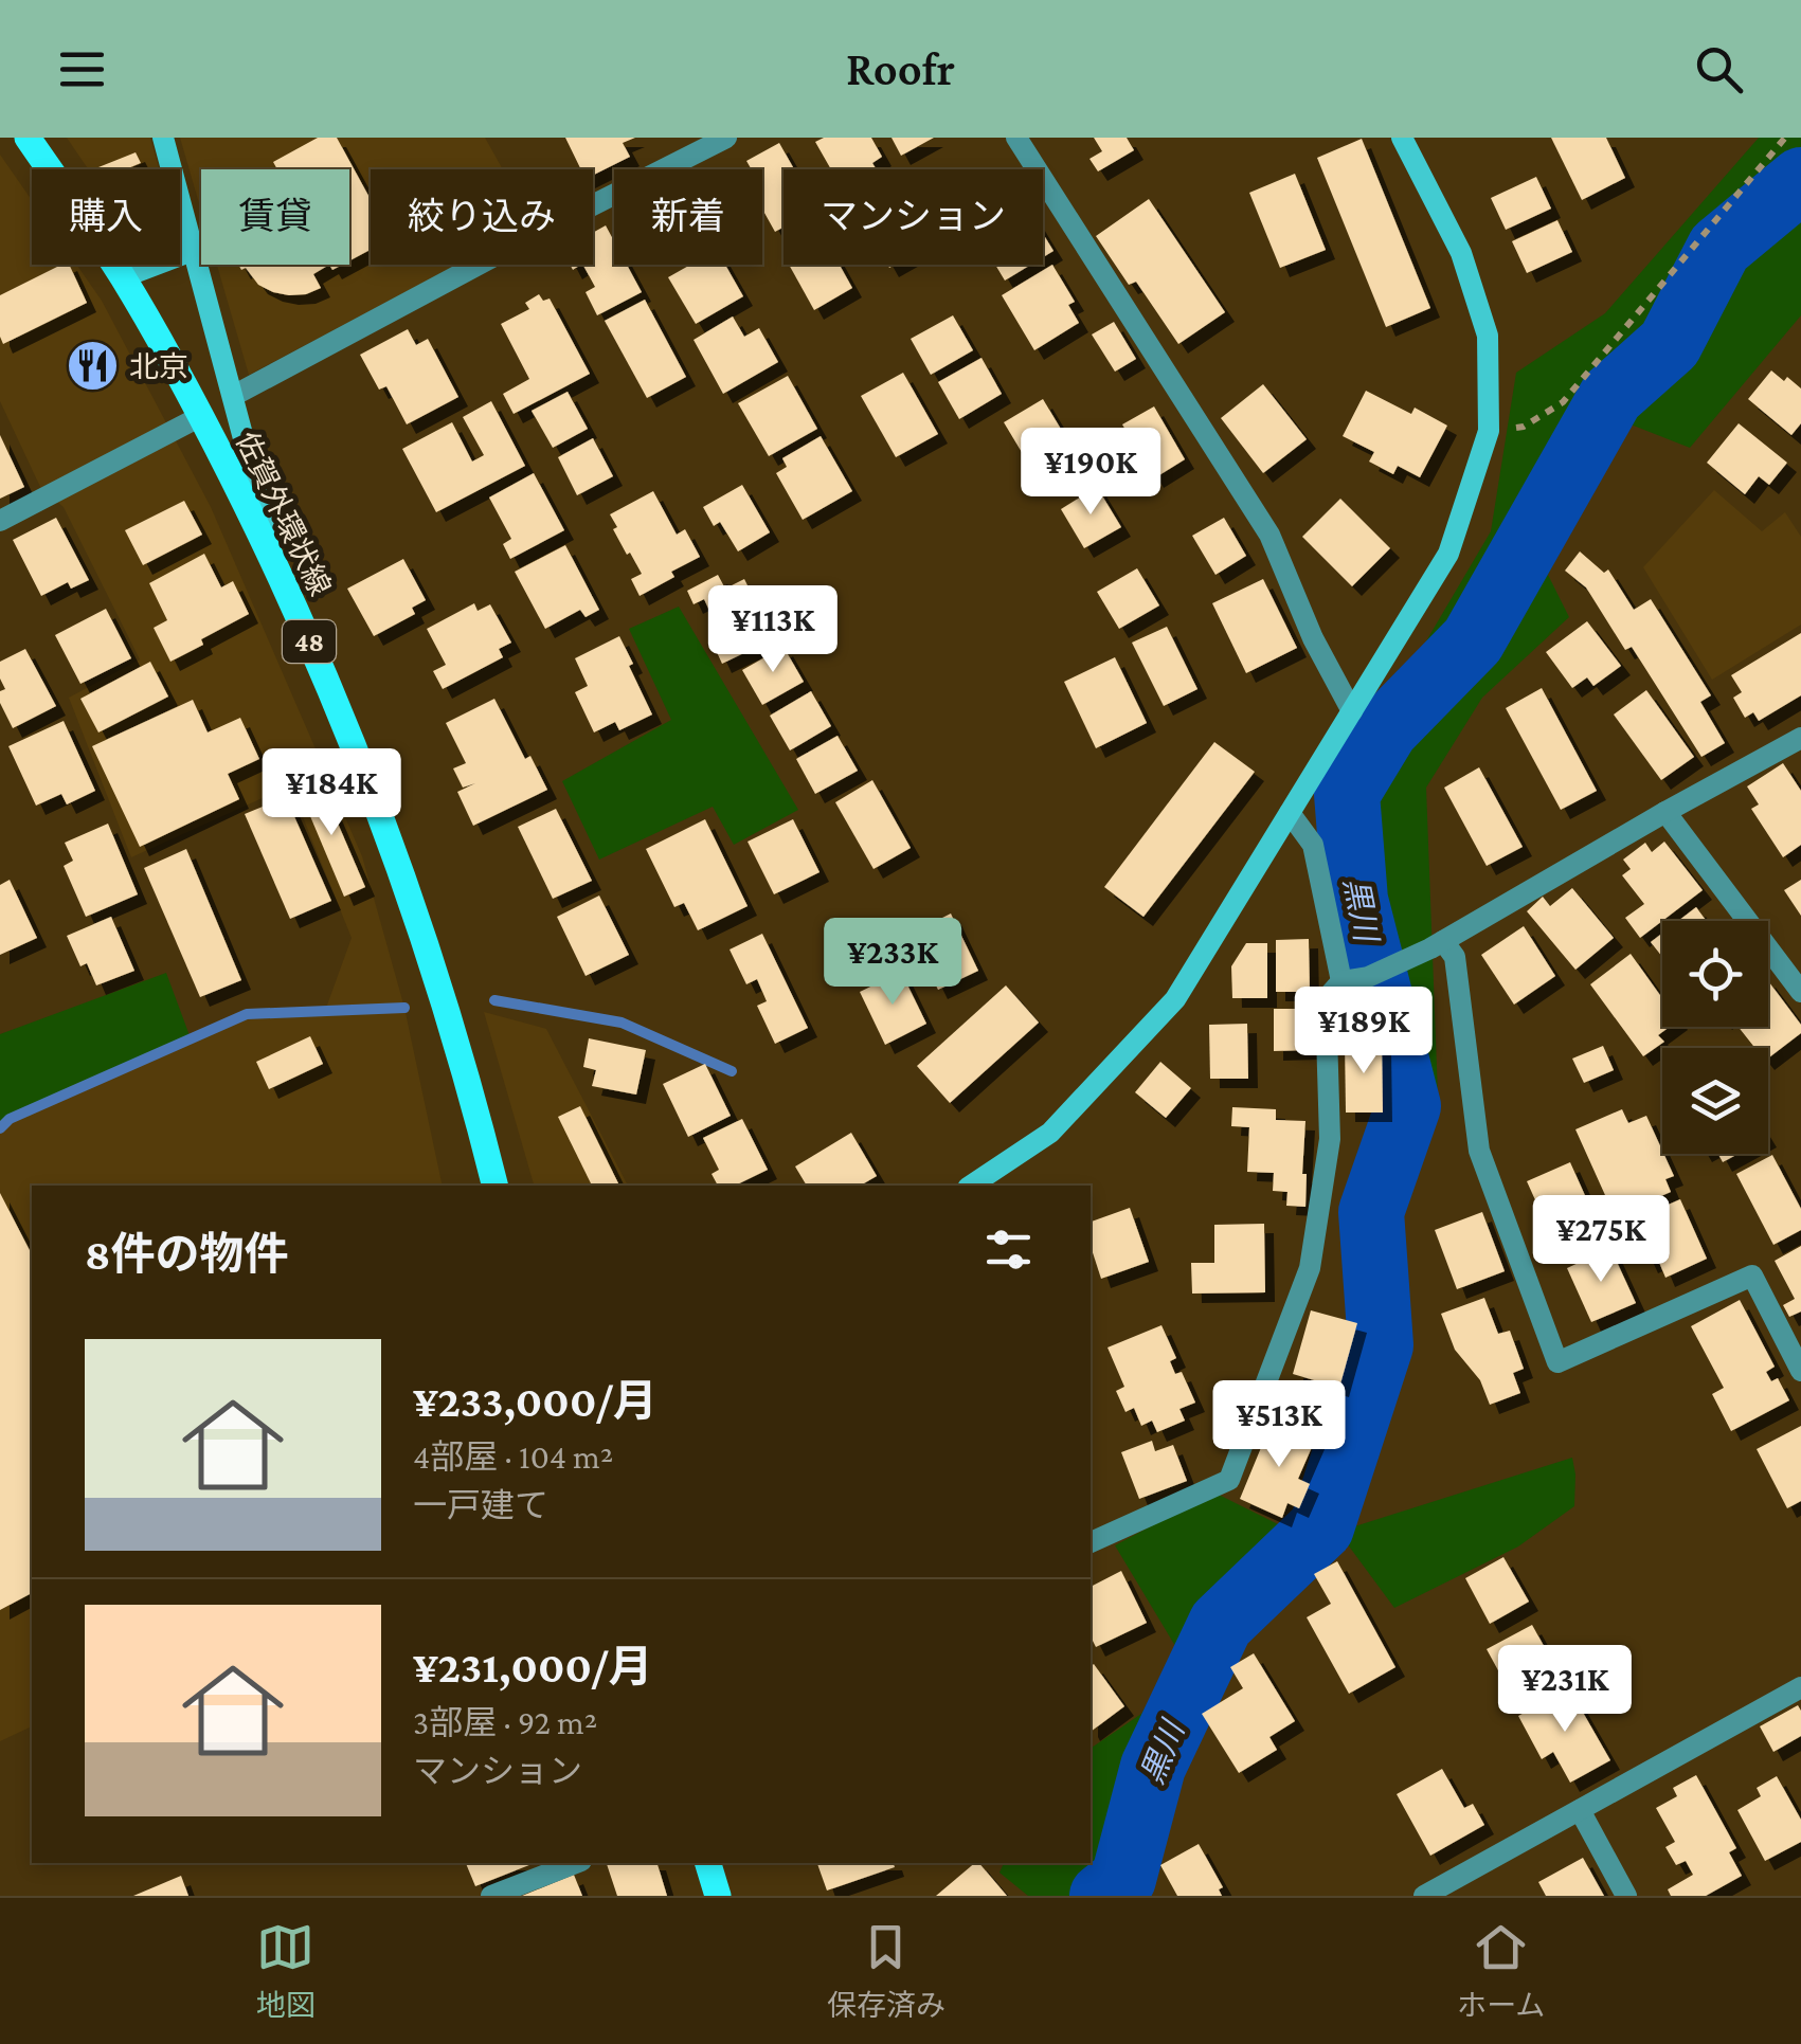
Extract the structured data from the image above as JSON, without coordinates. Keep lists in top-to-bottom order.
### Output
{
  "streets": {
    "main road": ["佐賀外環状線", "48"]
  },
  "water": ["黒川"],
  "places": {
    "restaurant": ["北京"]
  },
  "page": {
    "header": "Roofr",
    "chip": [
      "購入",
      "賃貸",
      "絞り込み",
      "新着",
      "マンション"
    ],
    "price": [
      "¥190K",
      "¥113K",
      "¥184K",
      "¥233K",
      "¥189K",
      "¥275K",
      "¥513K",
      "¥231K"
    ],
    "heading": "8件の物件",
    "list": [
      {
        "name": "¥233,000/月",
        "note": "4部屋 · 104 m² · 一戸建て"
      },
      {
        "name": "¥231,000/月",
        "note": "3部屋 · 92 m² · マンション"
      }
    ],
    "tabs": ["地図", "保存済み", "ホーム"]
  }
}
